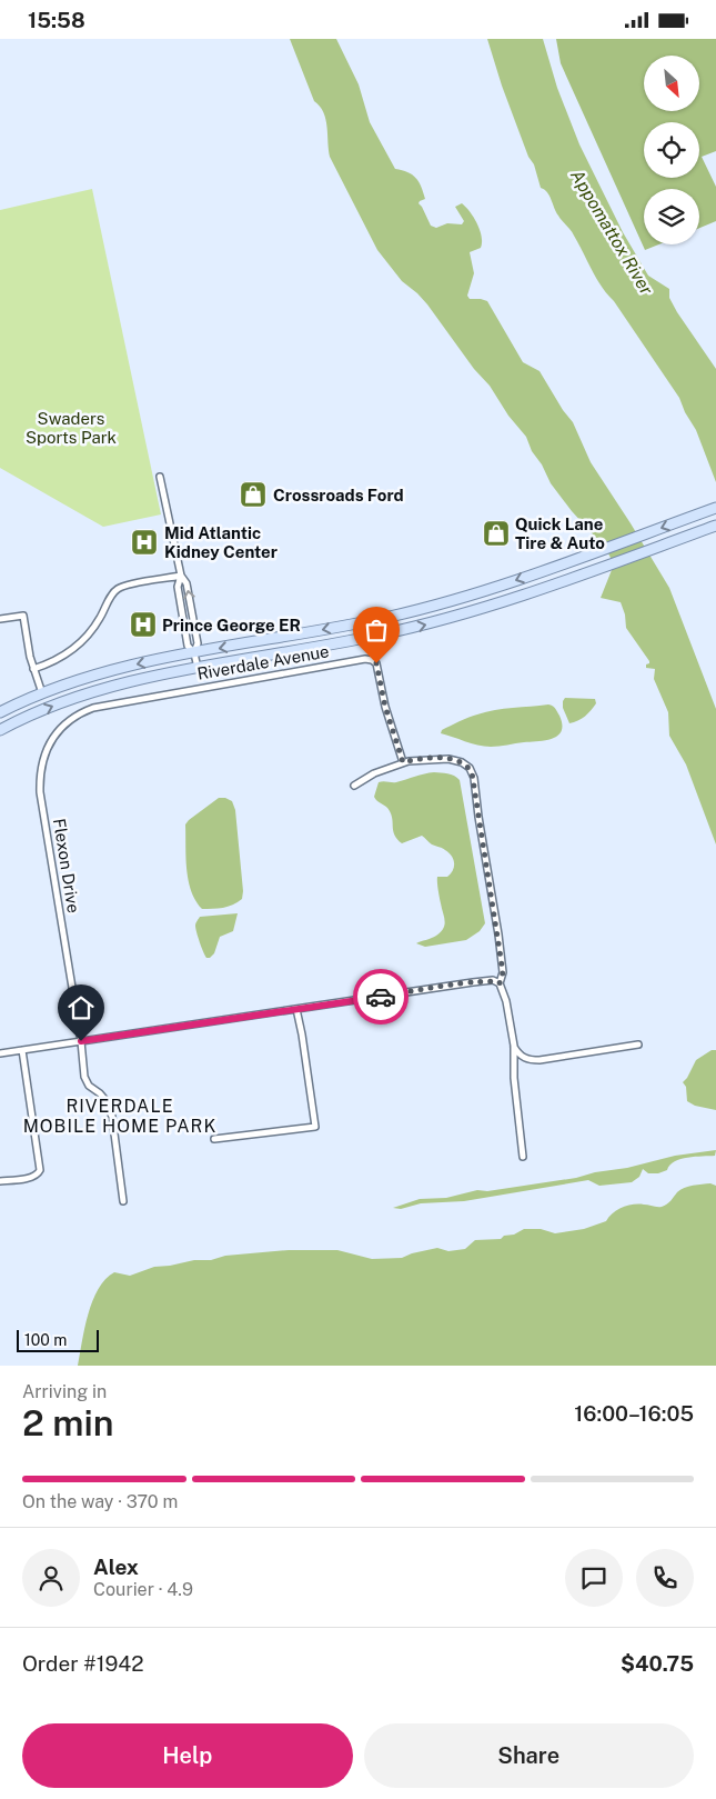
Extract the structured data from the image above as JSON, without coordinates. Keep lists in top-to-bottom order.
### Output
{
  "streets": {
    "street": ["Riverdale Avenue", "Flexon Drive"]
  },
  "crossings": [
    ["Riverdale Avenue", "Flexon Drive"]
  ],
  "districts": ["RIVERDALE MOBILE HOME PARK"],
  "water": ["Appomattox River"],
  "parks": ["Swaders Sports Park"],
  "places": {
    "shop": ["Crossroads Ford", "Quick Lane Tire & Auto"],
    "hospital": ["Mid Atlantic Kidney Center", "Prince George ER"]
  },
  "scale_bar": "100 m",
  "north": "bottom right",
  "page": {
    "status": "15:58",
    "scale": "100 m",
    "heading": ["2 min", "Arriving in", "16:00–16:05"],
    "panel": [
      "Alex",
      "Courier · 4.9",
      "Order #1942",
      "$40.75"
    ],
    "bar": "On the way · 370 m",
    "buttons": ["Help", "Share"]
  }
}
